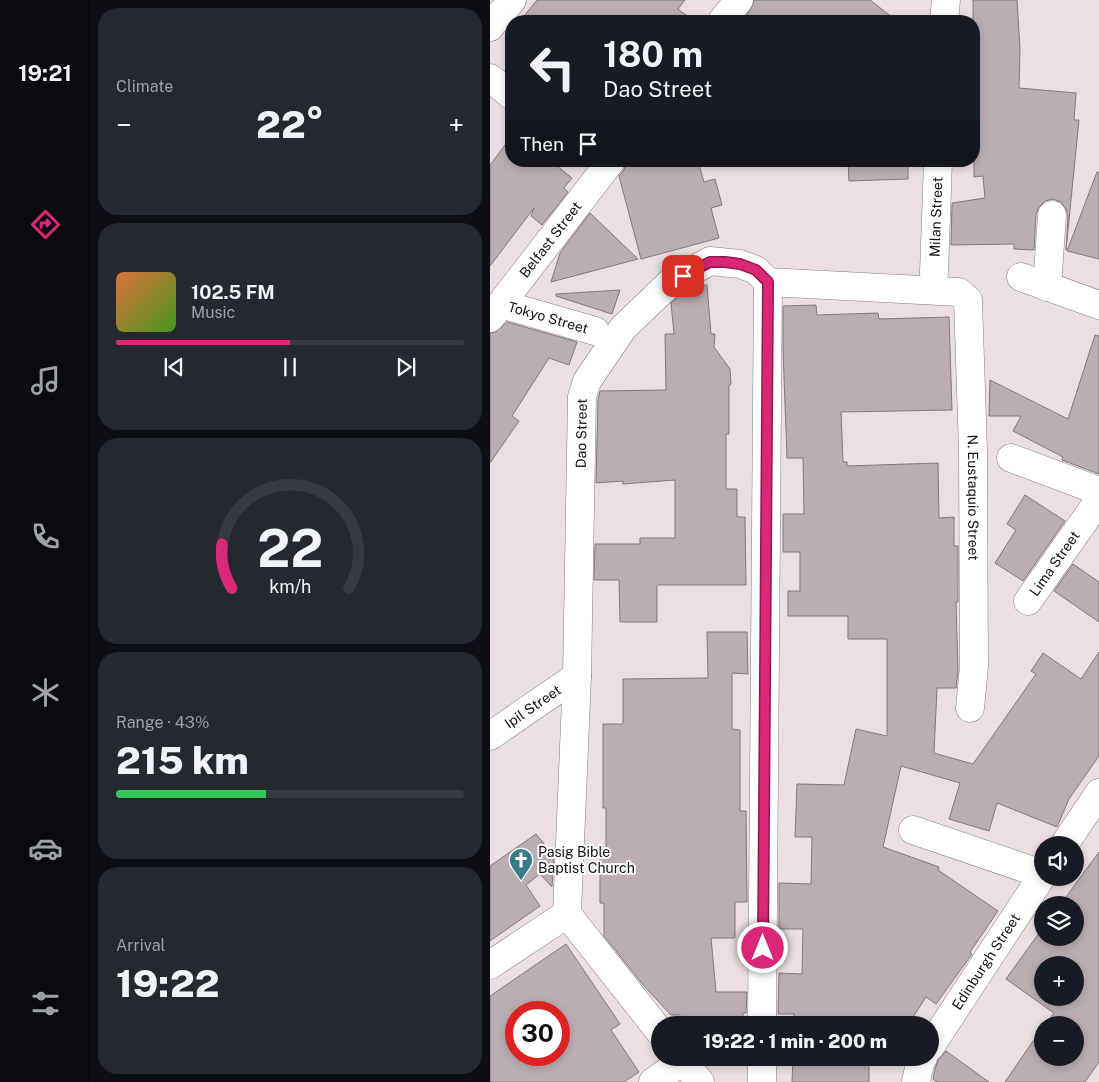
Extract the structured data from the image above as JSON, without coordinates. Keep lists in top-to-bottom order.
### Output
{
  "streets": {
    "street": [
      "Milan Street",
      "Belfast Street",
      "Tokyo Street",
      "Dao Street",
      "N. Eustaquio Street",
      "Lima Street",
      "Ipil Street",
      "Edinburgh Street"
    ]
  },
  "crossings": [
    ["Belfast Street", "Tokyo Street"],
    ["Dao Street", "N. Eustaquio Street"],
    ["Dao Street", "Ipil Street"]
  ],
  "places": {
    "church": ["Pasig Bible Baptist Church"]
  },
  "page": {
    "tabs": "19:21",
    "tile": [
      "Climate",
      ["Range · 43%", "215 km"],
      ["Arrival", "19:22"]
    ],
    "turn": ["180 m", "Dao Street"],
    "heat": ["−", "22°", "+"],
    "then": "Then",
    "song": ["102.5 FM", "Music"],
    "map_buttons": ["+", "−"],
    "limit": "30",
    "trip": "19:22 · 1 min · 200 m",
    "gauge": ["22", "km/h"]
  }
}
